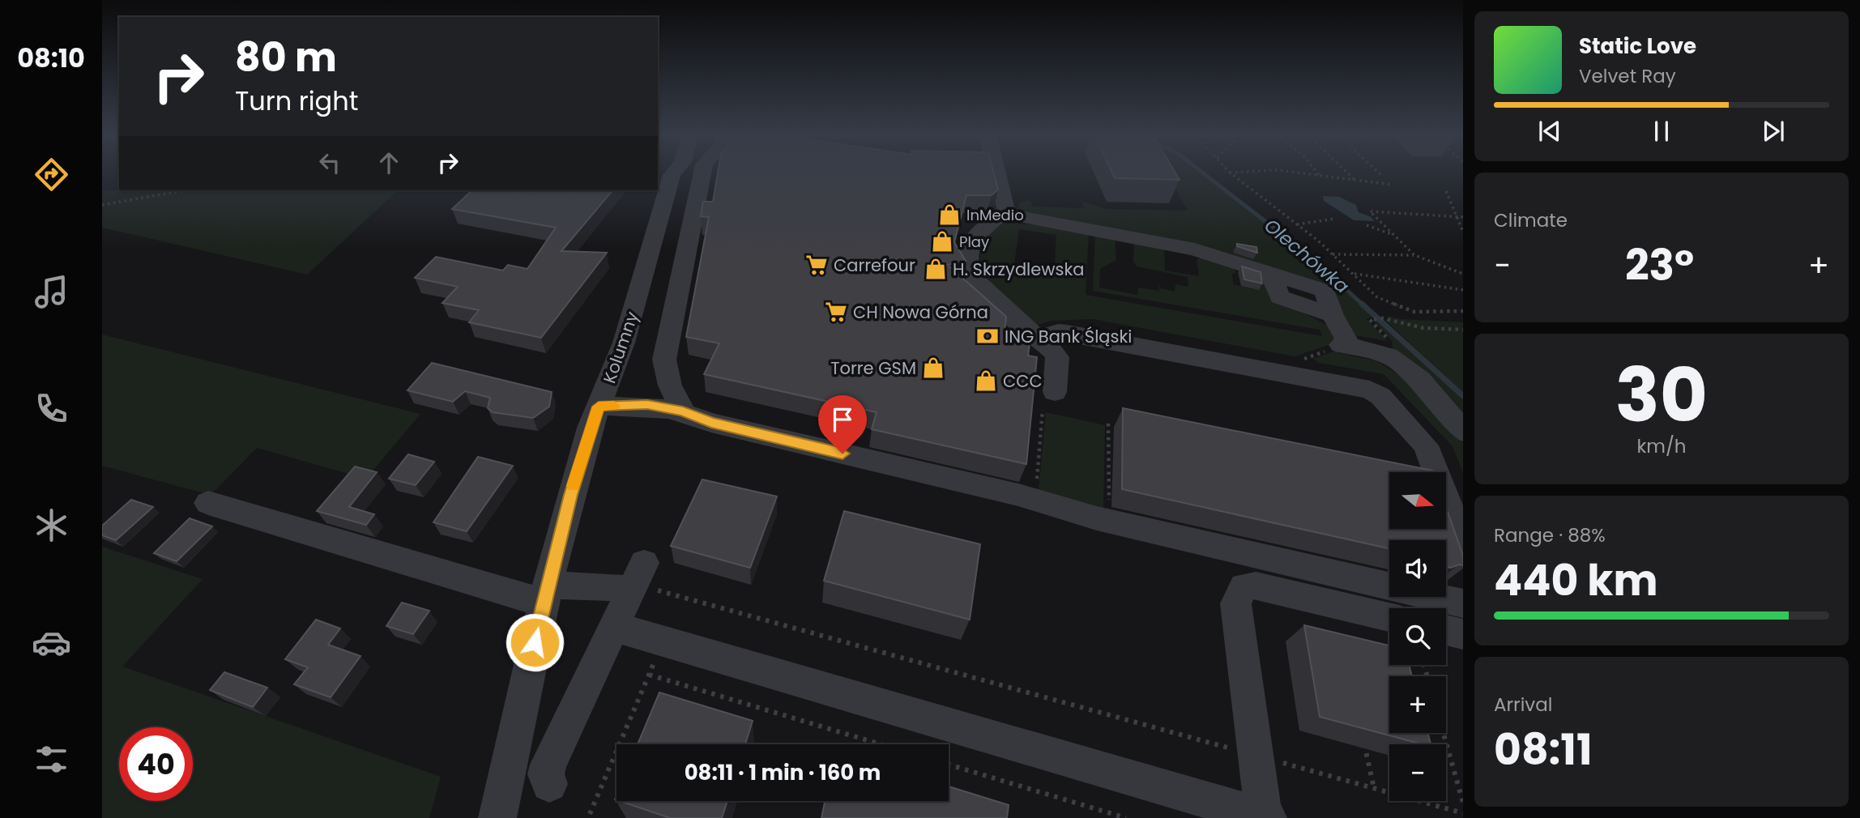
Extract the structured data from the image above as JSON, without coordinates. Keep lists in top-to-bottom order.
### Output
{
  "streets": {
    "street": ["Kolumny"]
  },
  "water": ["Olechówka"],
  "places": {
    "shop": [
      "InMedio",
      "Play",
      "H. Skrzydlewska",
      "Torre GSM",
      "CCC"
    ],
    "supermarket": ["Carrefour", "CH Nowa Górna"],
    "bank": ["ING Bank Śląski"]
  },
  "north": "right",
  "page": {
    "tabs": "08:10",
    "turn": ["80 m", "Turn right"],
    "song": ["Static Love", "Velvet Ray"],
    "tile": [
      "Climate",
      ["30", "km/h"],
      ["Range · 88%", "440 km"],
      ["Arrival", "08:11"]
    ],
    "heat": ["−", "23°", "+"],
    "map_buttons": ["+", "−"],
    "limit": "40",
    "trip": "08:11 · 1 min · 160 m"
  }
}
